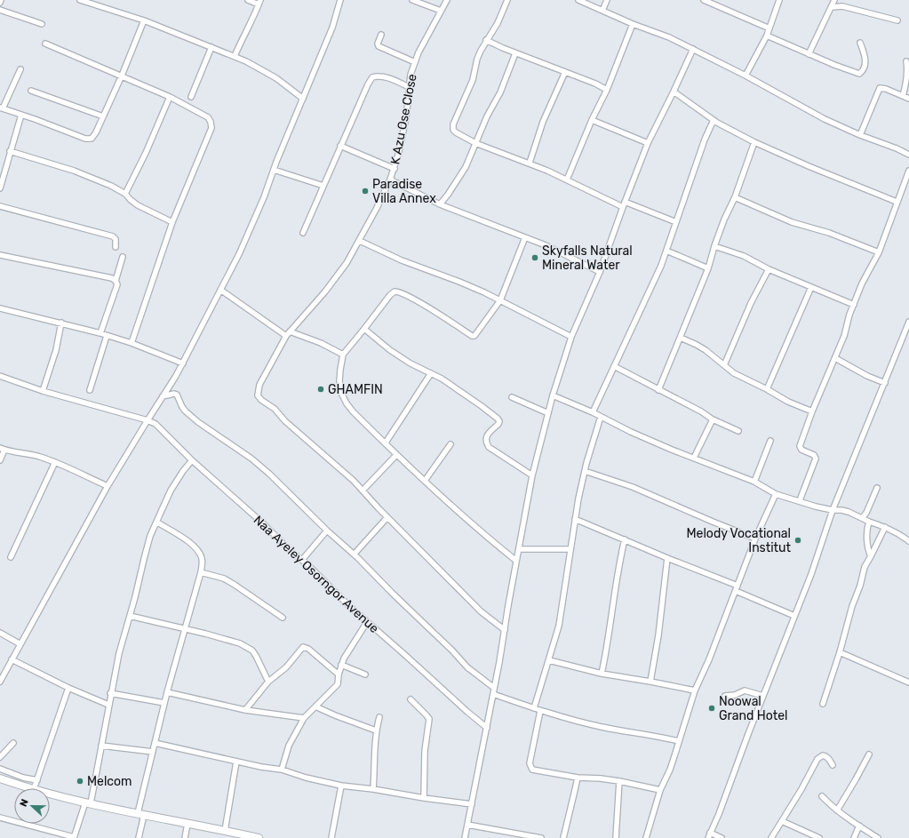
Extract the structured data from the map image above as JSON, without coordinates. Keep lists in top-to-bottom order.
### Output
{
  "streets": {
    "street": ["K Azu Ose Close", "Naa Ayeley Osorngor Avenue"]
  },
  "places": [
    "Paradise Villa Annex",
    "Skyfalls Natural Mineral Water",
    "GHAMFIN",
    "Melody Vocational Institut",
    "Noowal Grand Hotel",
    "Melcom"
  ],
  "north": "left"
}
